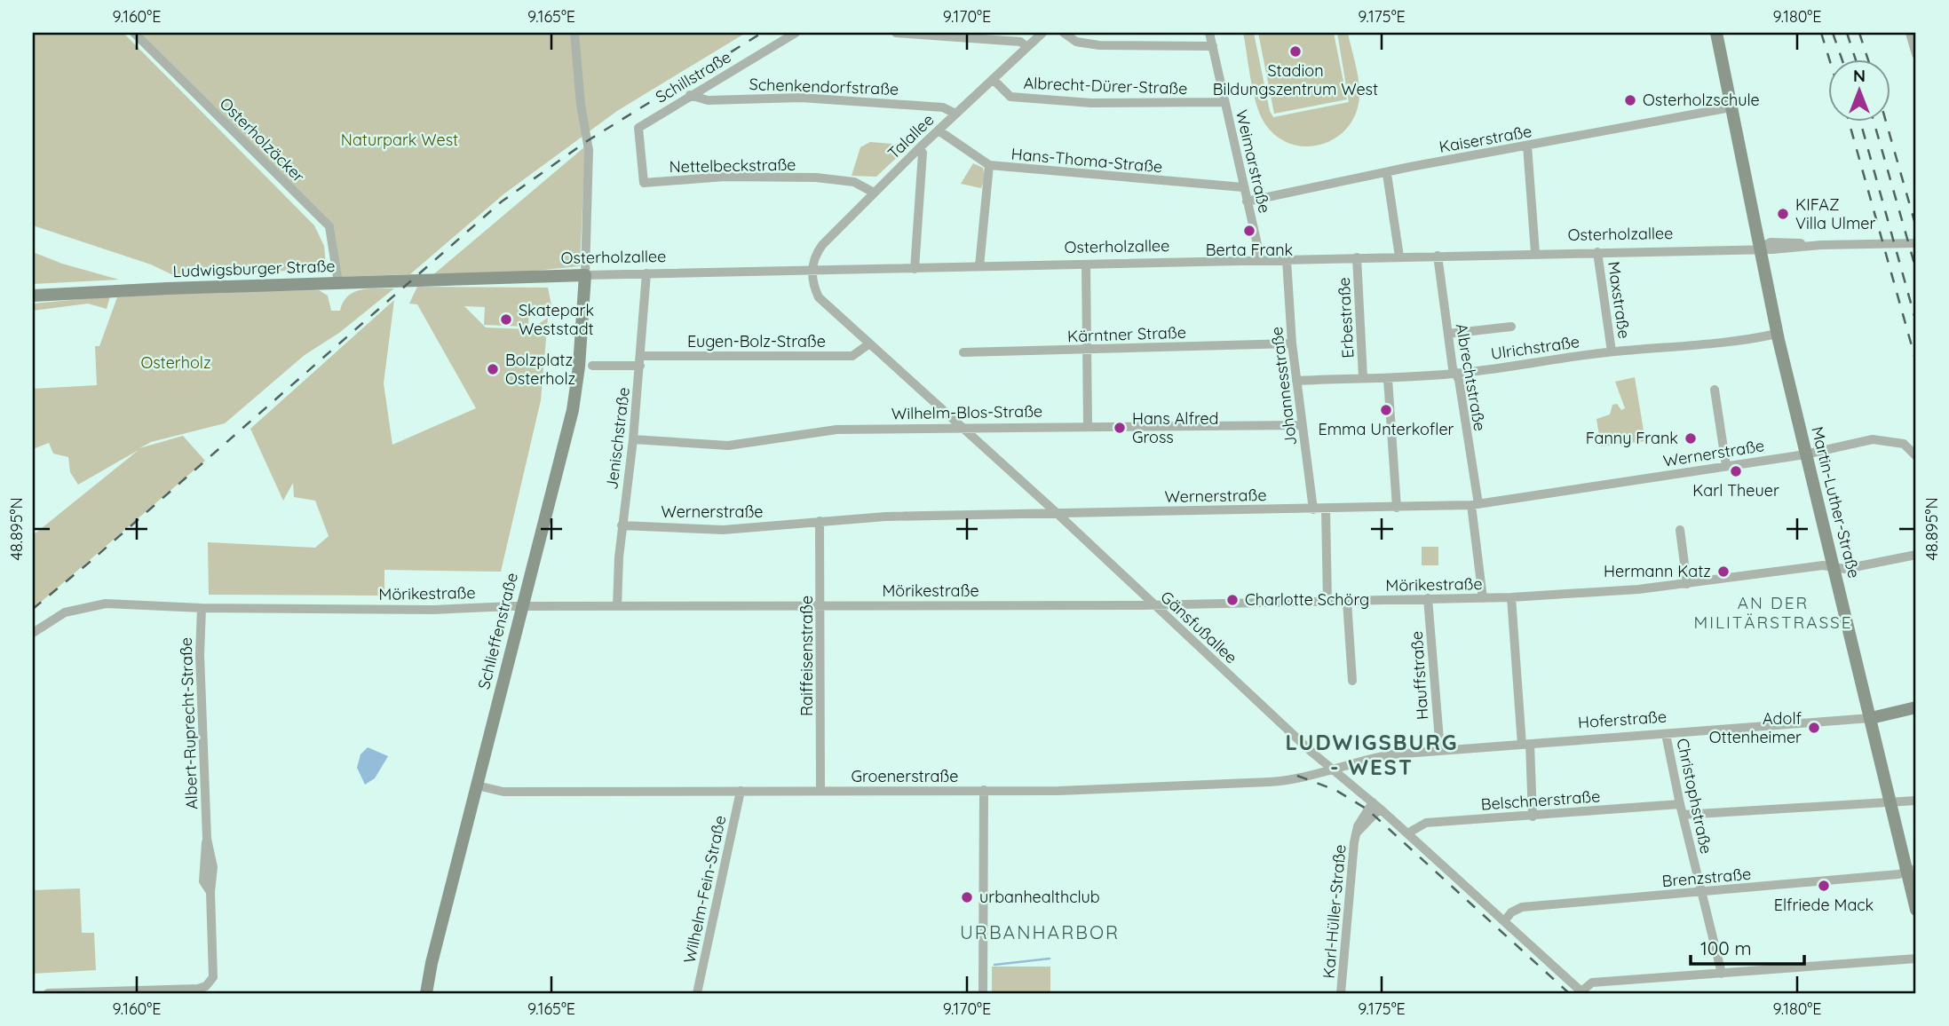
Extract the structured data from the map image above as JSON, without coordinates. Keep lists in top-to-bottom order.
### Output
{
  "streets": {
    "street": [
      "Schillstraße",
      "Albrecht-Dürer-Straße",
      "Schenkendorfstraße",
      "Talallee",
      "Kaiserstraße",
      "Osterholzäcker",
      "Hans-Thoma-Straße",
      "Weimarstraße",
      "Nettelbeckstraße",
      "Osterholzallee",
      "Ludwigsburger Straße",
      "Maxstraße",
      "Erbestraße",
      "Kärntner Straße",
      "Eugen-Bolz-Straße",
      "Ulrichstraße",
      "Albrechtstraße",
      "Johannesstraße",
      "Wilhelm-Blos-Straße",
      "Jenischstraße",
      "Wernerstraße",
      "Martin-Luther-Straße",
      "Mörikestraße",
      "Gänsfußallee",
      "Schlieffenstraße",
      "Raiffeisenstraße",
      "Hauffstraße",
      "Hoferstraße",
      "Albert-Ruprecht-Straße",
      "Groenerstraße",
      "Christophstraße",
      "Belschnerstraße",
      "Brenzstraße",
      "Wilhelm-Fein-Straße",
      "Karl-Hüller-Straße"
    ]
  },
  "crossings": [
    ["Schillstraße", "Schenkendorfstraße"],
    ["Schillstraße", "Nettelbeckstraße"],
    ["Albrecht-Dürer-Straße", "Talallee"],
    ["Albrecht-Dürer-Straße", "Weimarstraße"],
    ["Schenkendorfstraße", "Talallee"],
    ["Talallee", "Hans-Thoma-Straße"],
    ["Talallee", "Nettelbeckstraße"],
    ["Talallee", "Osterholzallee"],
    ["Talallee", "Gänsfußallee"],
    ["Kaiserstraße", "Weimarstraße"],
    ["Kaiserstraße", "Martin-Luther-Straße"],
    ["Osterholzäcker", "Ludwigsburger Straße"],
    ["Hans-Thoma-Straße", "Weimarstraße"],
    ["Weimarstraße", "Osterholzallee"],
    ["Osterholzallee", "Ludwigsburger Straße"],
    ["Osterholzallee", "Maxstraße"],
    ["Osterholzallee", "Erbestraße"],
    ["Osterholzallee", "Albrechtstraße"],
    ["Osterholzallee", "Johannesstraße"],
    ["Osterholzallee", "Jenischstraße"],
    ["Osterholzallee", "Martin-Luther-Straße"],
    ["Osterholzallee", "Gänsfußallee"],
    ["Osterholzallee", "Schlieffenstraße"],
    ["Maxstraße", "Ulrichstraße"],
    ["Erbestraße", "Ulrichstraße"],
    ["Kärntner Straße", "Johannesstraße"],
    ["Eugen-Bolz-Straße", "Jenischstraße"],
    ["Eugen-Bolz-Straße", "Gänsfußallee"],
    ["Ulrichstraße", "Albrechtstraße"],
    ["Ulrichstraße", "Johannesstraße"],
    ["Ulrichstraße", "Martin-Luther-Straße"],
    ["Albrechtstraße", "Wernerstraße"],
    ["Albrechtstraße", "Mörikestraße"],
    ["Johannesstraße", "Wilhelm-Blos-Straße"],
    ["Johannesstraße", "Wernerstraße"],
    ["Wilhelm-Blos-Straße", "Jenischstraße"],
    ["Wilhelm-Blos-Straße", "Gänsfußallee"],
    ["Jenischstraße", "Wernerstraße"],
    ["Jenischstraße", "Mörikestraße"],
    ["Wernerstraße", "Martin-Luther-Straße"],
    ["Wernerstraße", "Gänsfußallee"],
    ["Wernerstraße", "Raiffeisenstraße"],
    ["Martin-Luther-Straße", "Mörikestraße"],
    ["Martin-Luther-Straße", "Hoferstraße"],
    ["Martin-Luther-Straße", "Brenzstraße"],
    ["Mörikestraße", "Gänsfußallee"],
    ["Mörikestraße", "Schlieffenstraße"],
    ["Mörikestraße", "Raiffeisenstraße"],
    ["Mörikestraße", "Hauffstraße"],
    ["Mörikestraße", "Albert-Ruprecht-Straße"],
    ["Gänsfußallee", "Hoferstraße"],
    ["Gänsfußallee", "Groenerstraße"],
    ["Gänsfußallee", "Belschnerstraße"],
    ["Gänsfußallee", "Brenzstraße"],
    ["Gänsfußallee", "Karl-Hüller-Straße"],
    ["Schlieffenstraße", "Groenerstraße"],
    ["Raiffeisenstraße", "Groenerstraße"],
    ["Hauffstraße", "Hoferstraße"],
    ["Hoferstraße", "Groenerstraße"],
    ["Hoferstraße", "Christophstraße"],
    ["Groenerstraße", "Wilhelm-Fein-Straße"],
    ["Christophstraße", "Belschnerstraße"],
    ["Christophstraße", "Brenzstraße"]
  ],
  "districts": ["AN DER MILITÄRSTRASSE", "LUDWIGSBURG - WEST", "URBANHARBOR"],
  "parks": ["Naturpark West", "Osterholz"],
  "places": [
    "Stadion Bildungszentrum West",
    "Osterholzschule",
    "KIFAZ Villa Ulmer",
    "Berta Frank",
    "Skatepark Weststadt",
    "Bolzplatz Osterholz",
    "Emma Unterkofler",
    "Hans Alfred Gross",
    "Fanny Frank",
    "Karl Theuer",
    "Hermann Katz",
    "Charlotte Schörg",
    "Adolf Ottenheimer",
    "Elfriede Mack",
    "urbanhealthclub"
  ],
  "scale_bar": "100 m",
  "north": "top",
  "coordinates": [
    "9.160°E",
    "9.165°E",
    "9.170°E",
    "9.175°E",
    "9.180°E",
    "48.895°N"
  ]
}
